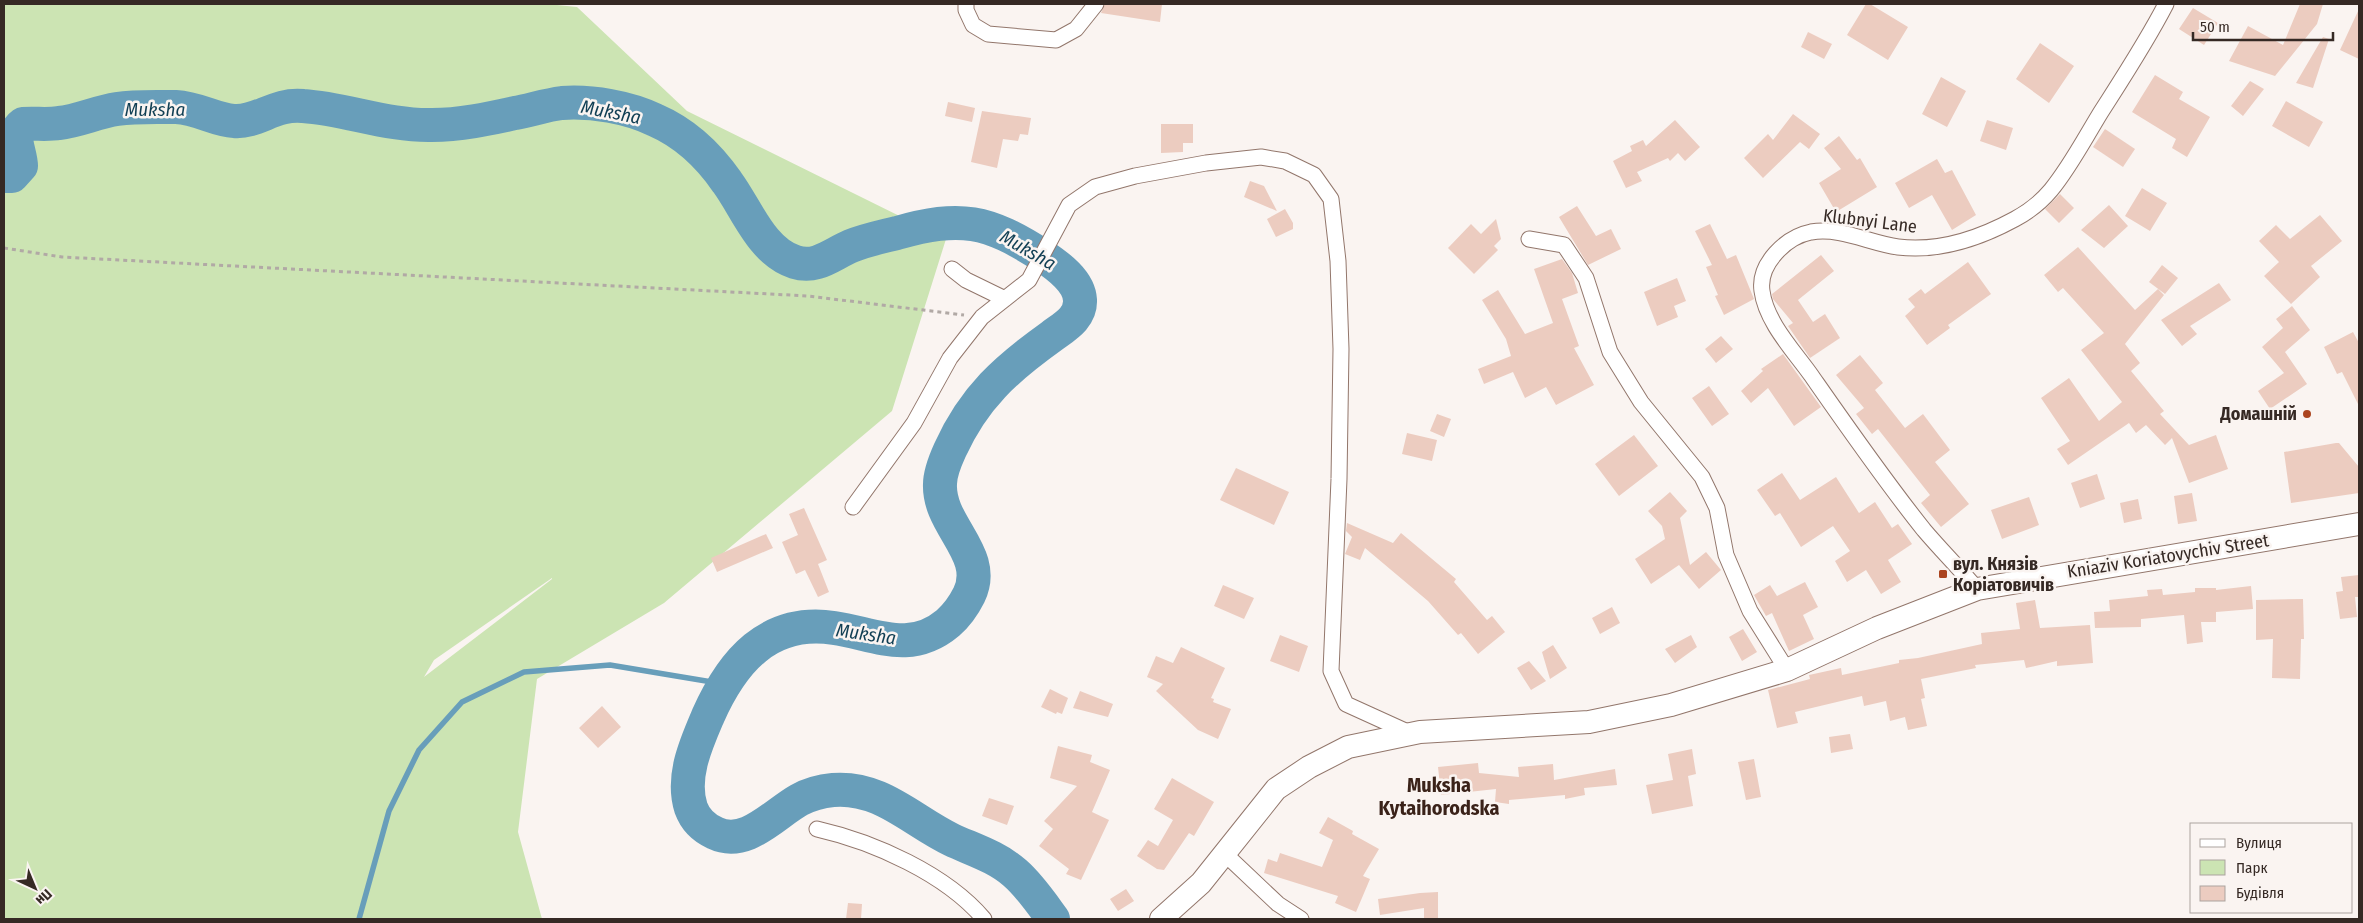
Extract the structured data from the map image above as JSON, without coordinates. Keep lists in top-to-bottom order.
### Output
{
  "streets": {
    "main road": ["Kniaziv Koriatovychiv Street"],
    "street": ["Klubnyi Lane"]
  },
  "crossings": [
    ["Klubnyi Lane", "Kniaziv Koriatovychiv Street"]
  ],
  "districts": ["Muksha Kytaihorodska"],
  "water": ["Muksha"],
  "places": {
    "other": ["Домашній"],
    "transit": ["вул. Князів Коріатовичів"]
  },
  "legend": ["Вулиця", "Парк", "Будівля"],
  "scale_bar": "50 m",
  "north": "bottom right"
}
